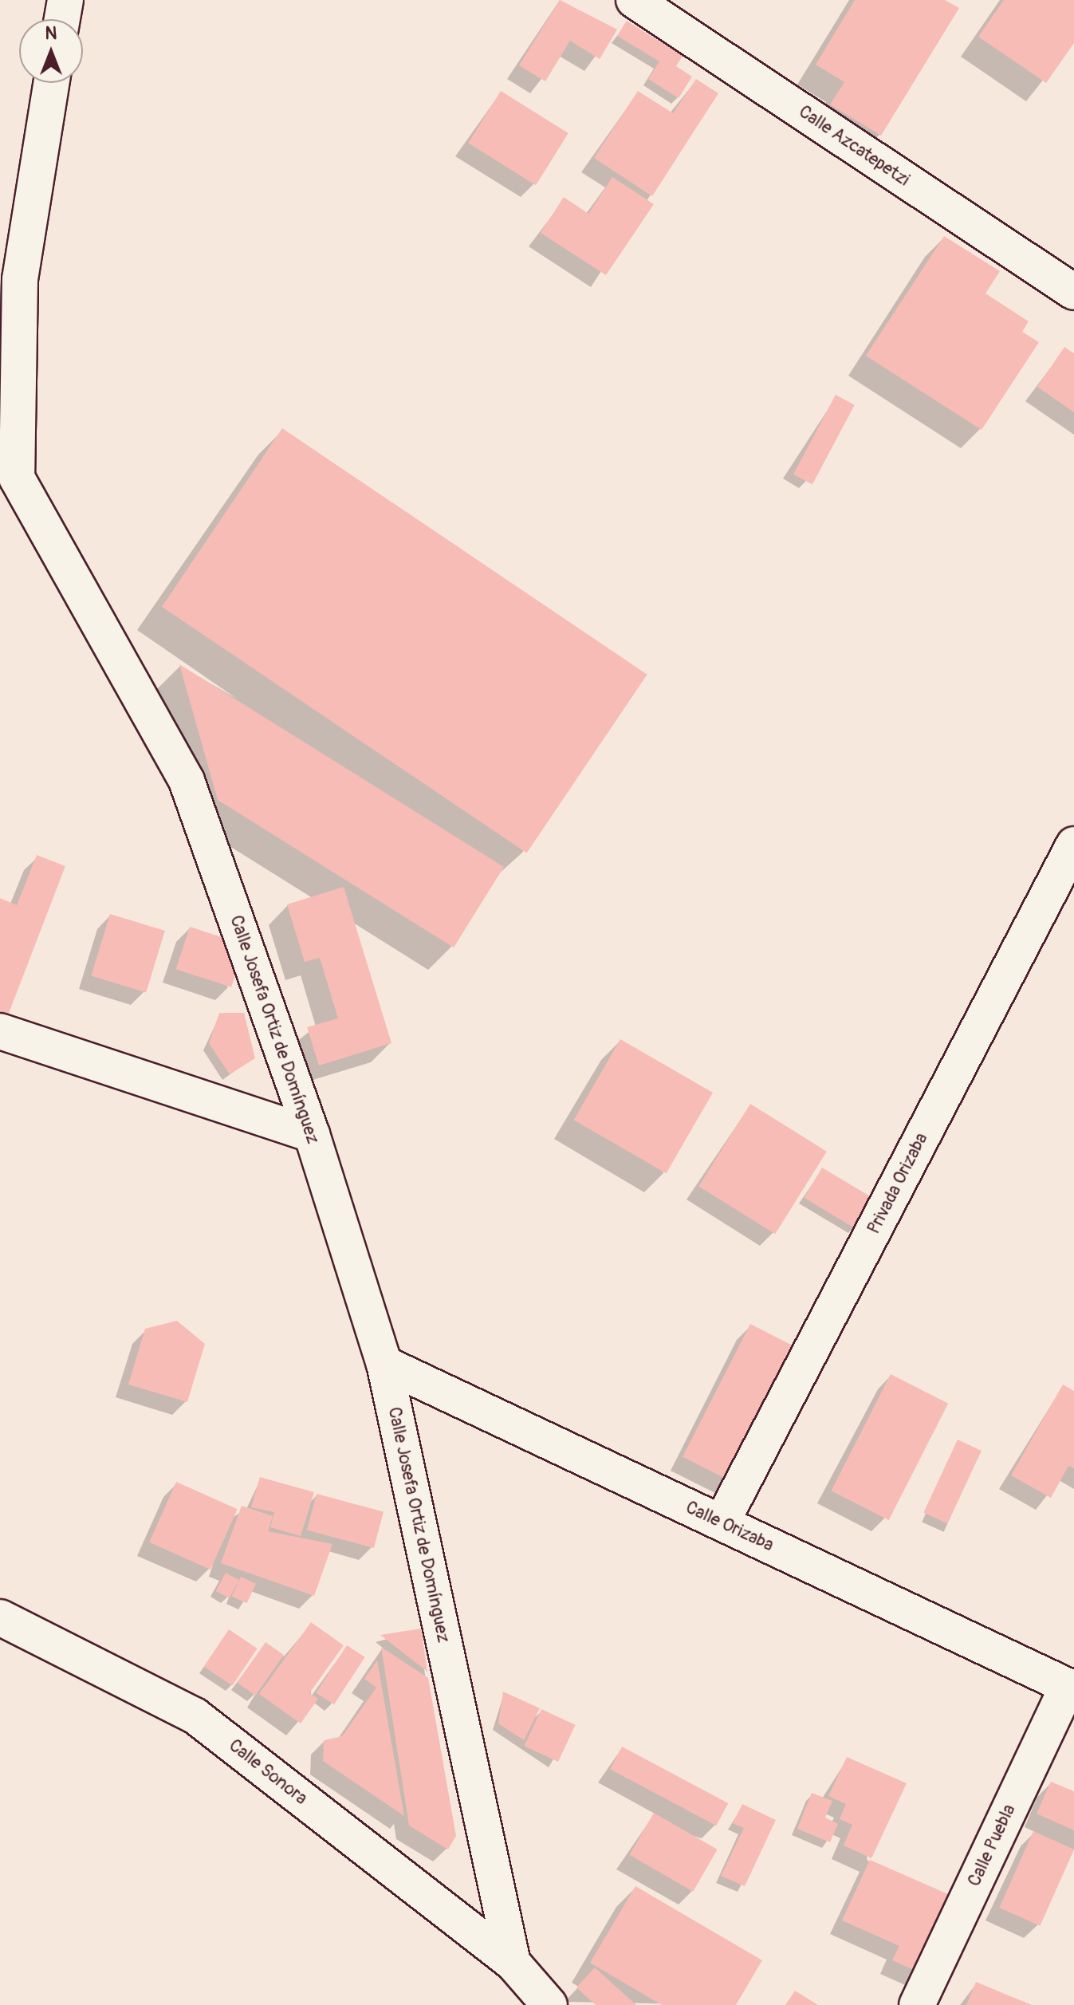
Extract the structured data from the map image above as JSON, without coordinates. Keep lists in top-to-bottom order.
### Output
{
  "streets": {
    "street": [
      "Calle Azcatepetzi",
      "Calle Josefa Ortiz de Domínguez",
      "Privada Orizaba",
      "Calle Orizaba",
      "Calle Sonora",
      "Calle Puebla"
    ]
  },
  "crossings": [
    ["Calle Josefa Ortiz de Domínguez", "Calle Orizaba"],
    ["Calle Josefa Ortiz de Domínguez", "Calle Sonora"],
    ["Privada Orizaba", "Calle Orizaba"],
    ["Calle Orizaba", "Calle Puebla"]
  ],
  "north": "top"
}
